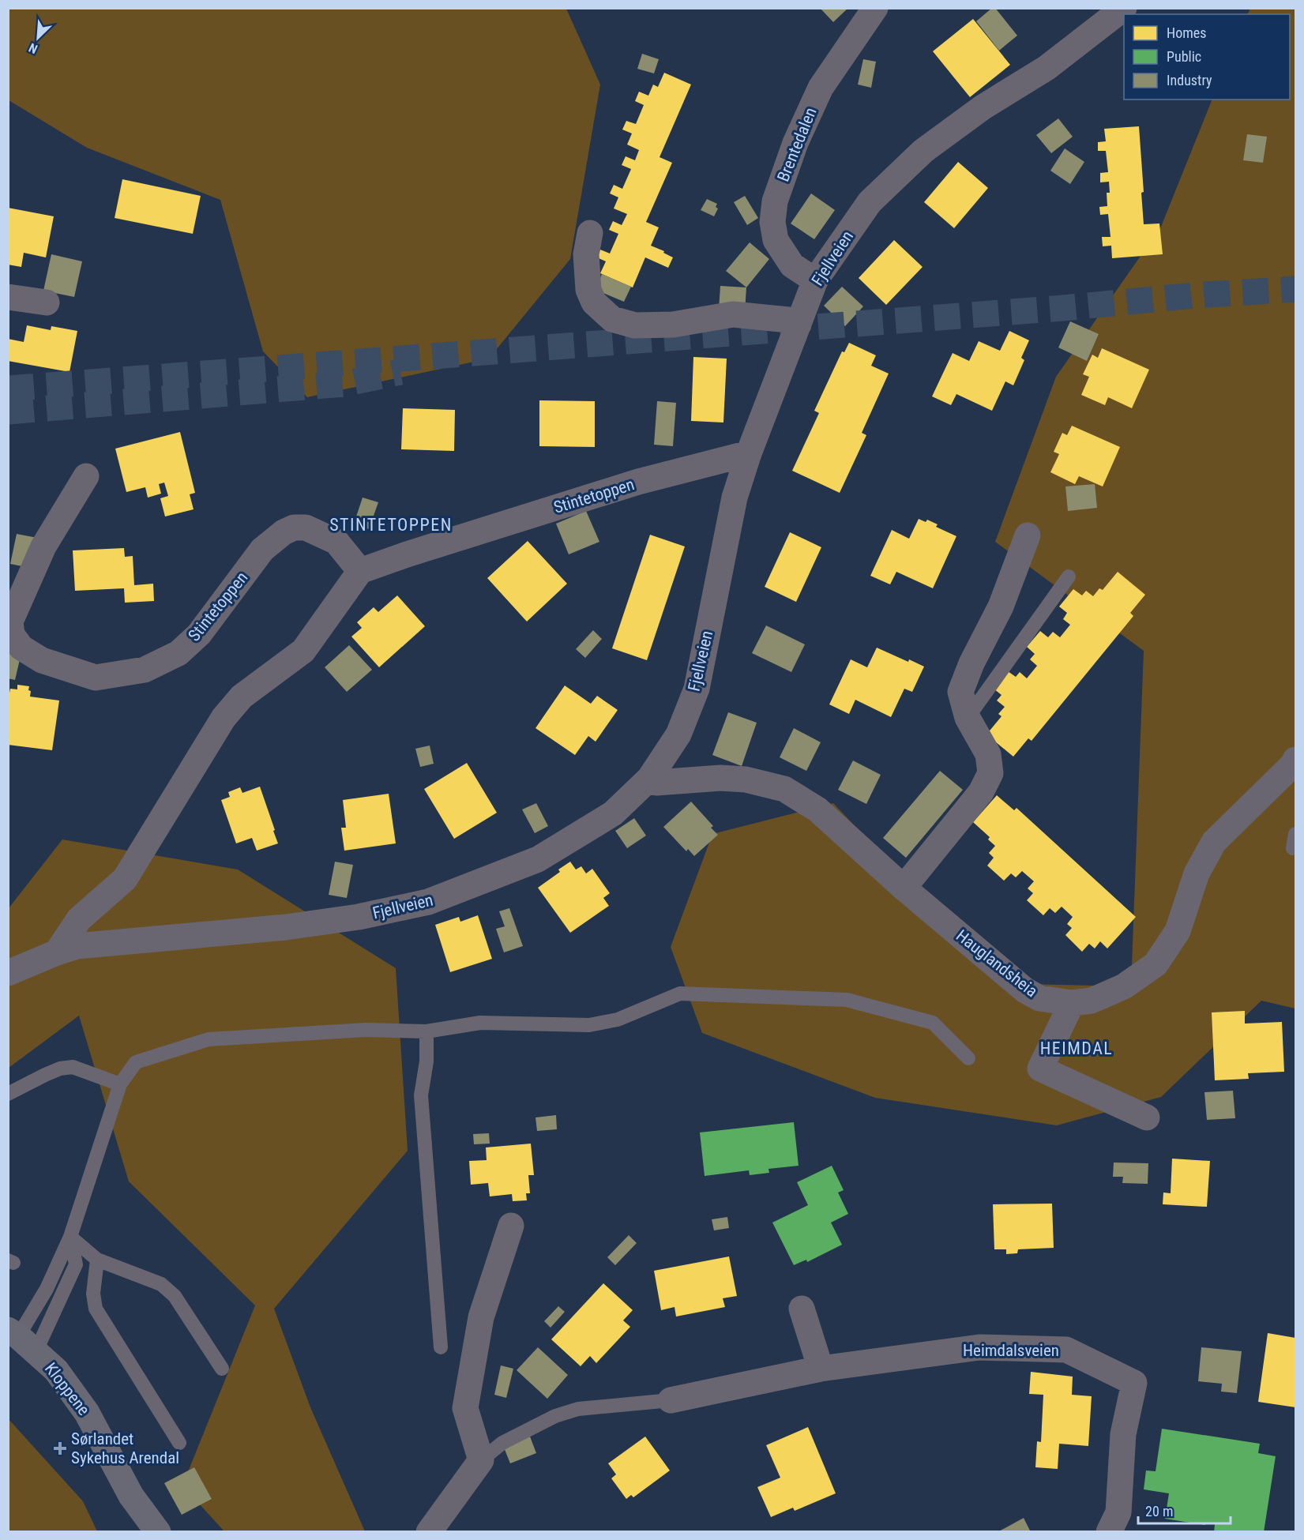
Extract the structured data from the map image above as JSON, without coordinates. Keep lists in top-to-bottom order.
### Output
{
  "streets": {
    "main road": ["Kloppene"],
    "street": [
      "Brentedalen",
      "Fjellveien",
      "Stintetoppen",
      "Hauglandsheia",
      "Heimdalsveien"
    ]
  },
  "crossings": [
    ["Brentedalen", "Fjellveien"],
    ["Fjellveien", "Stintetoppen"],
    ["Fjellveien", "Hauglandsheia"]
  ],
  "districts": ["STINTETOPPEN", "HEIMDAL"],
  "places": {
    "health": ["Sørlandet Sykehus Arendal"]
  },
  "legend": ["Homes", "Public", "Industry"],
  "scale_bar": "20 m",
  "north": "bottom left"
}
